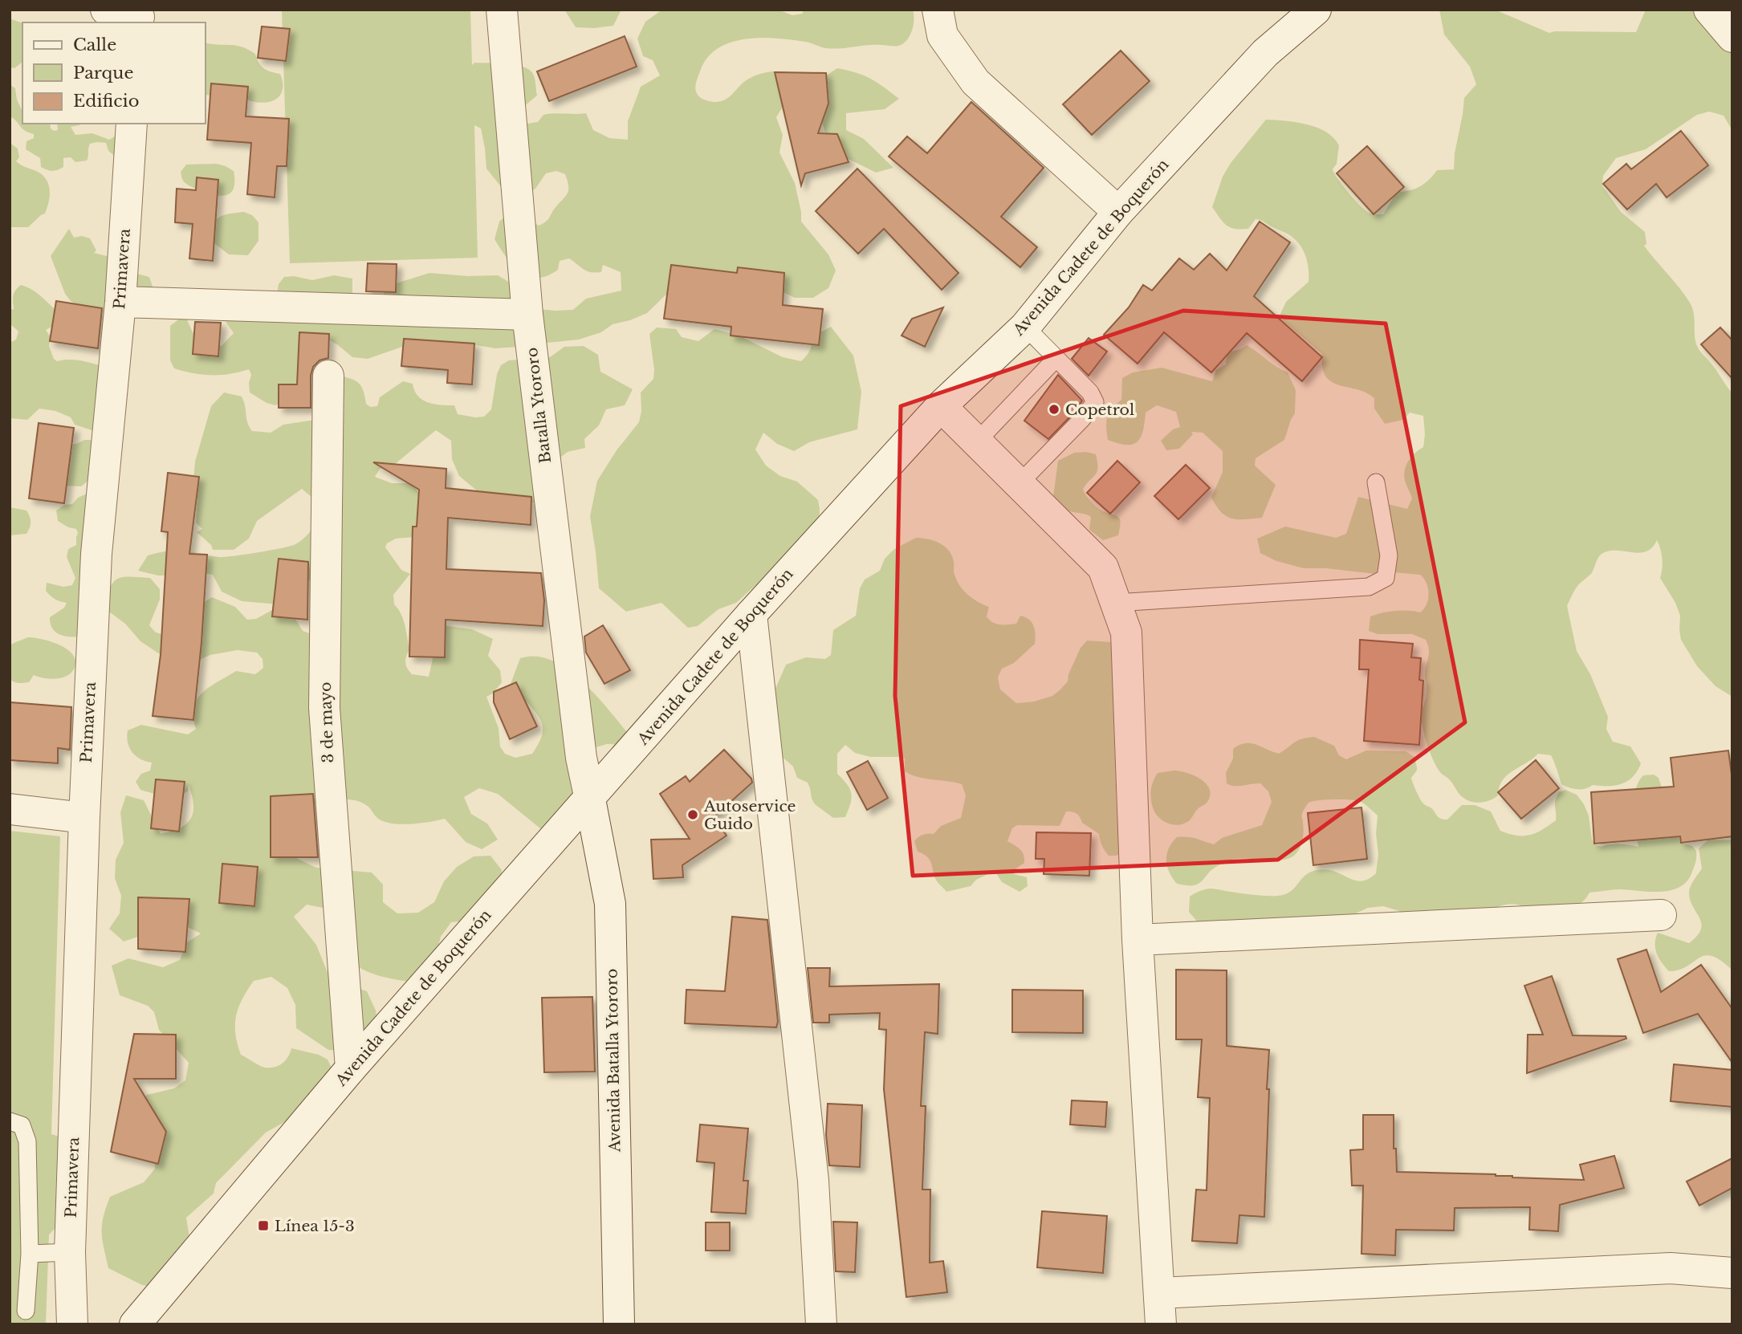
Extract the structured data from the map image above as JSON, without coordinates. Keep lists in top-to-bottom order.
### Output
{
  "streets": {
    "street": [
      "Avenida Cadete de Boquerón",
      "Primavera",
      "Batalla Ytororo",
      "3 de mayo",
      "Avenida Batalla Ytororo"
    ]
  },
  "crossings": [
    ["Avenida Cadete de Boquerón", "Batalla Ytororo"],
    ["Avenida Cadete de Boquerón", "3 de mayo"],
    ["Avenida Cadete de Boquerón", "Avenida Batalla Ytororo"],
    ["Batalla Ytororo", "Avenida Batalla Ytororo"]
  ],
  "places": {
    "other": ["Copetrol", "Autoservice Guido"],
    "transit": ["Línea 15-3"]
  },
  "legend": ["Calle", "Parque", "Edificio"]
}
